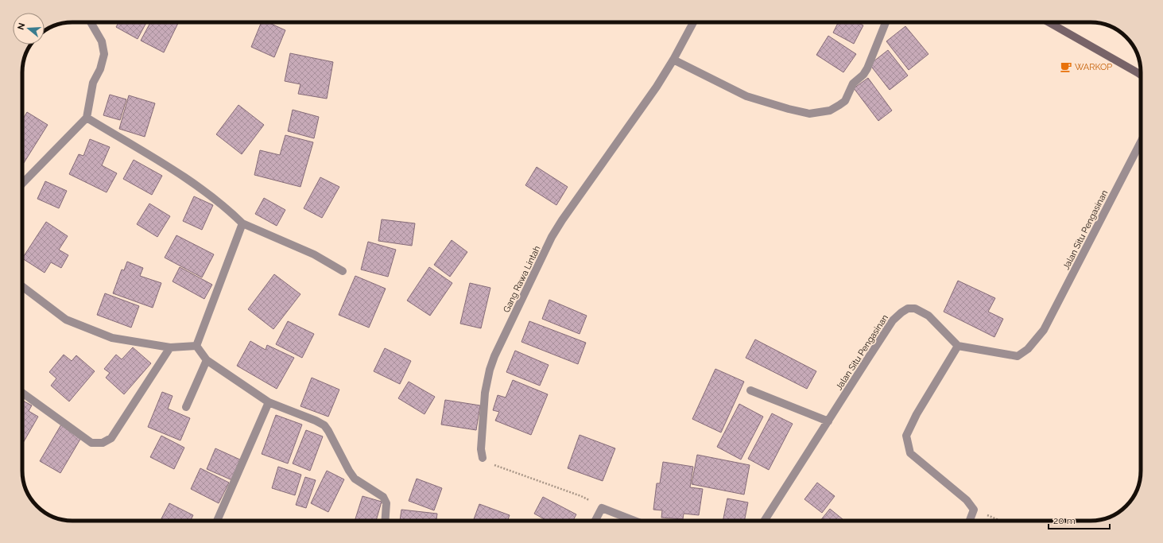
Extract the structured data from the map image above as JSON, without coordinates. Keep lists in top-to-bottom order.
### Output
{
  "streets": {
    "street": ["Jalan Situ Pengasinan", "Gang Rawa Lintah"]
  },
  "places": {
    "cafe": ["WARKOP"]
  },
  "scale_bar": "20 m",
  "north": "left"
}
